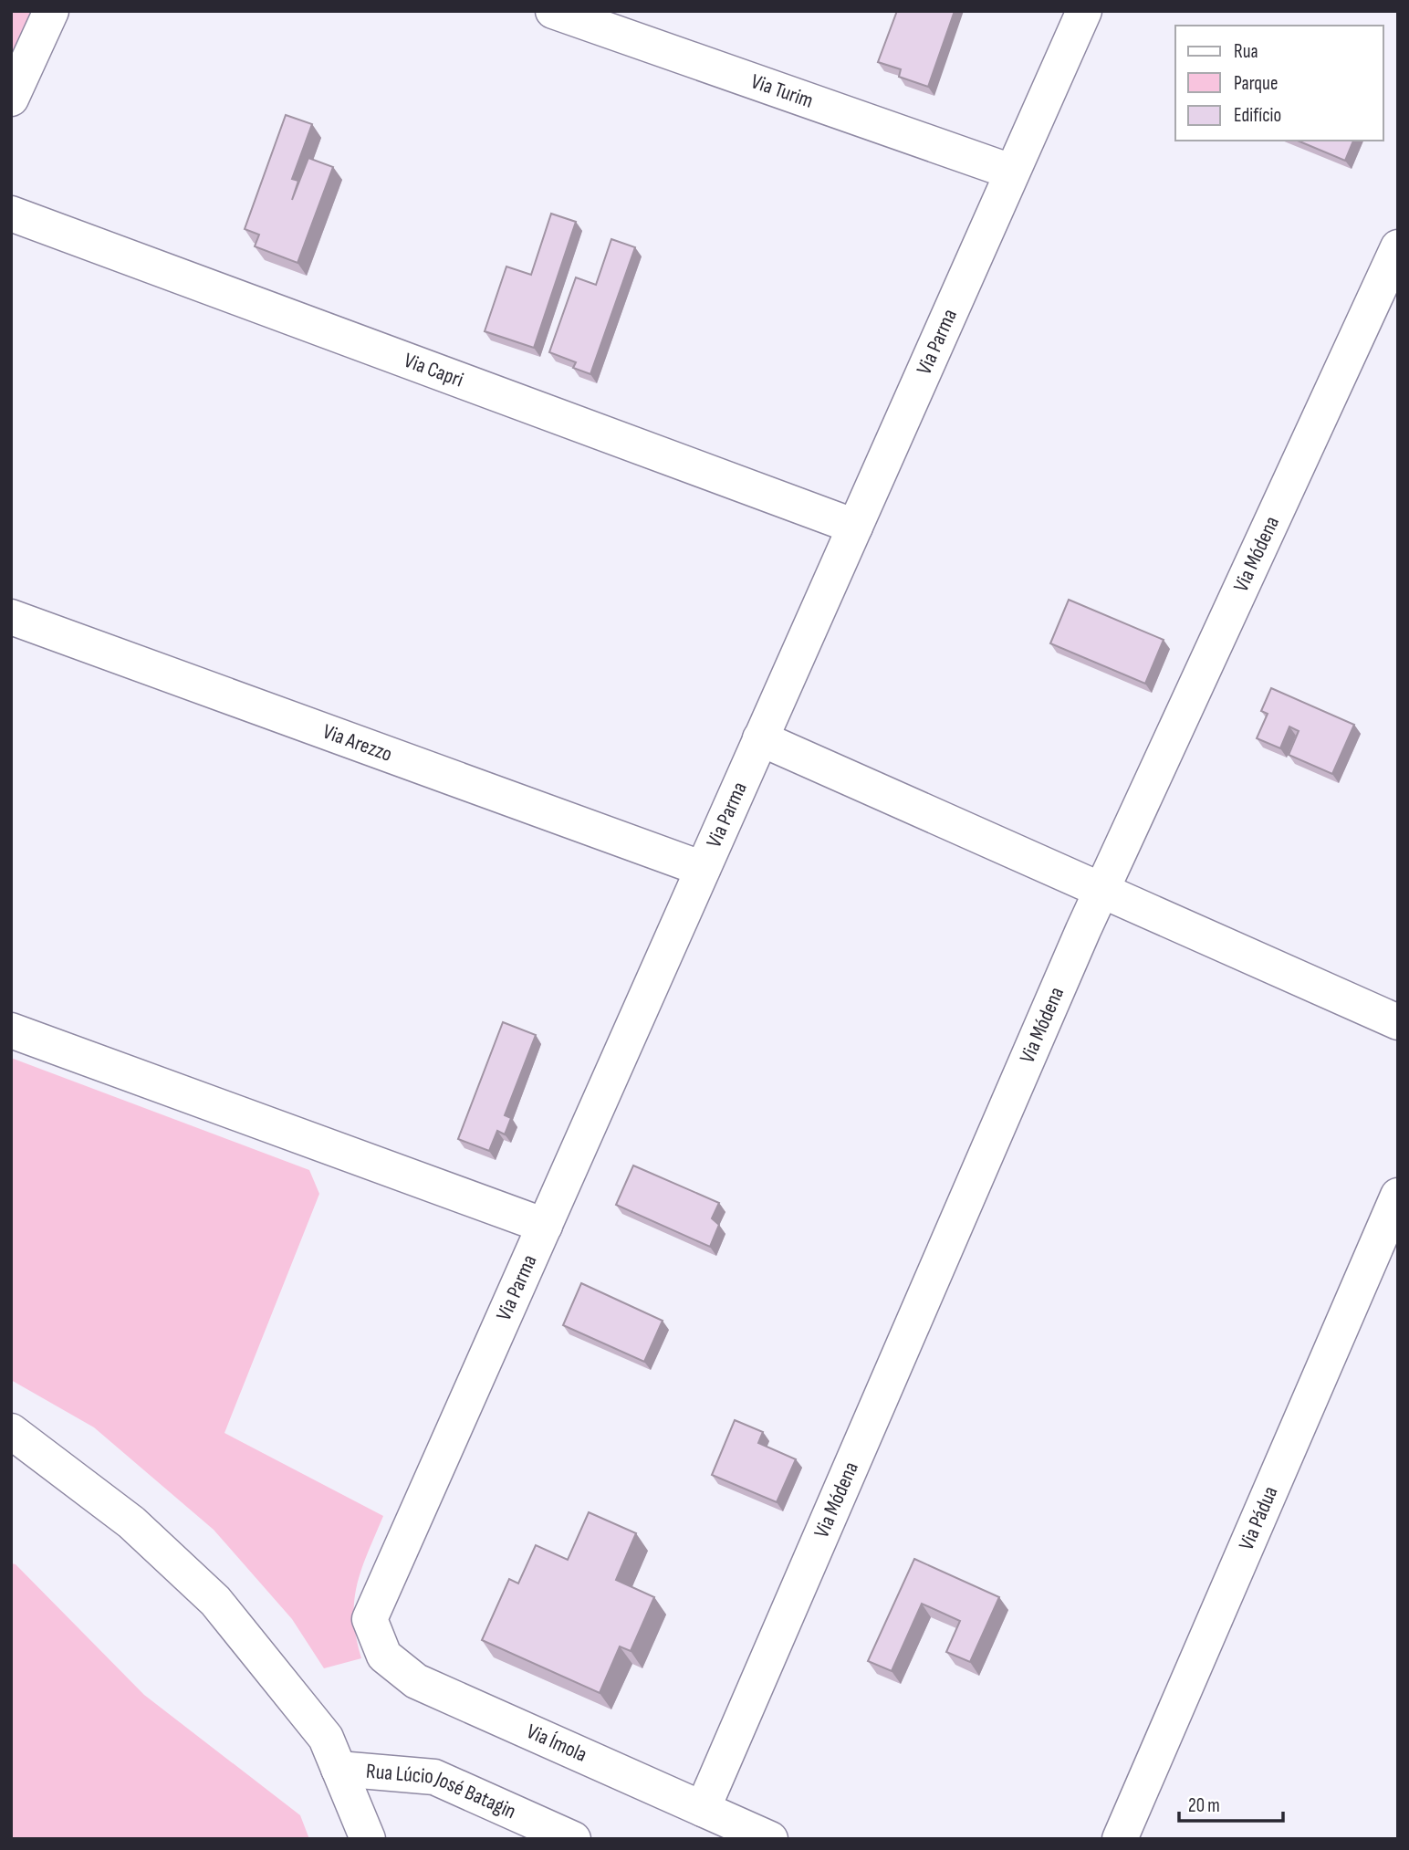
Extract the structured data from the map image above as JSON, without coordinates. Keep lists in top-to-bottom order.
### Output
{
  "streets": {
    "street": [
      "Via Turim",
      "Via Parma",
      "Via Capri",
      "Via Módena",
      "Via Arezzo",
      "Via Pádua",
      "Via Ímola",
      "Rua Lúcio José Batagin"
    ]
  },
  "crossings": [
    ["Via Turim", "Via Parma"],
    ["Via Parma", "Via Capri"],
    ["Via Parma", "Via Arezzo"],
    ["Via Parma", "Via Ímola"],
    ["Via Módena", "Via Ímola"]
  ],
  "legend": ["Rua", "Parque", "Edifício"],
  "scale_bar": "20 m"
}
